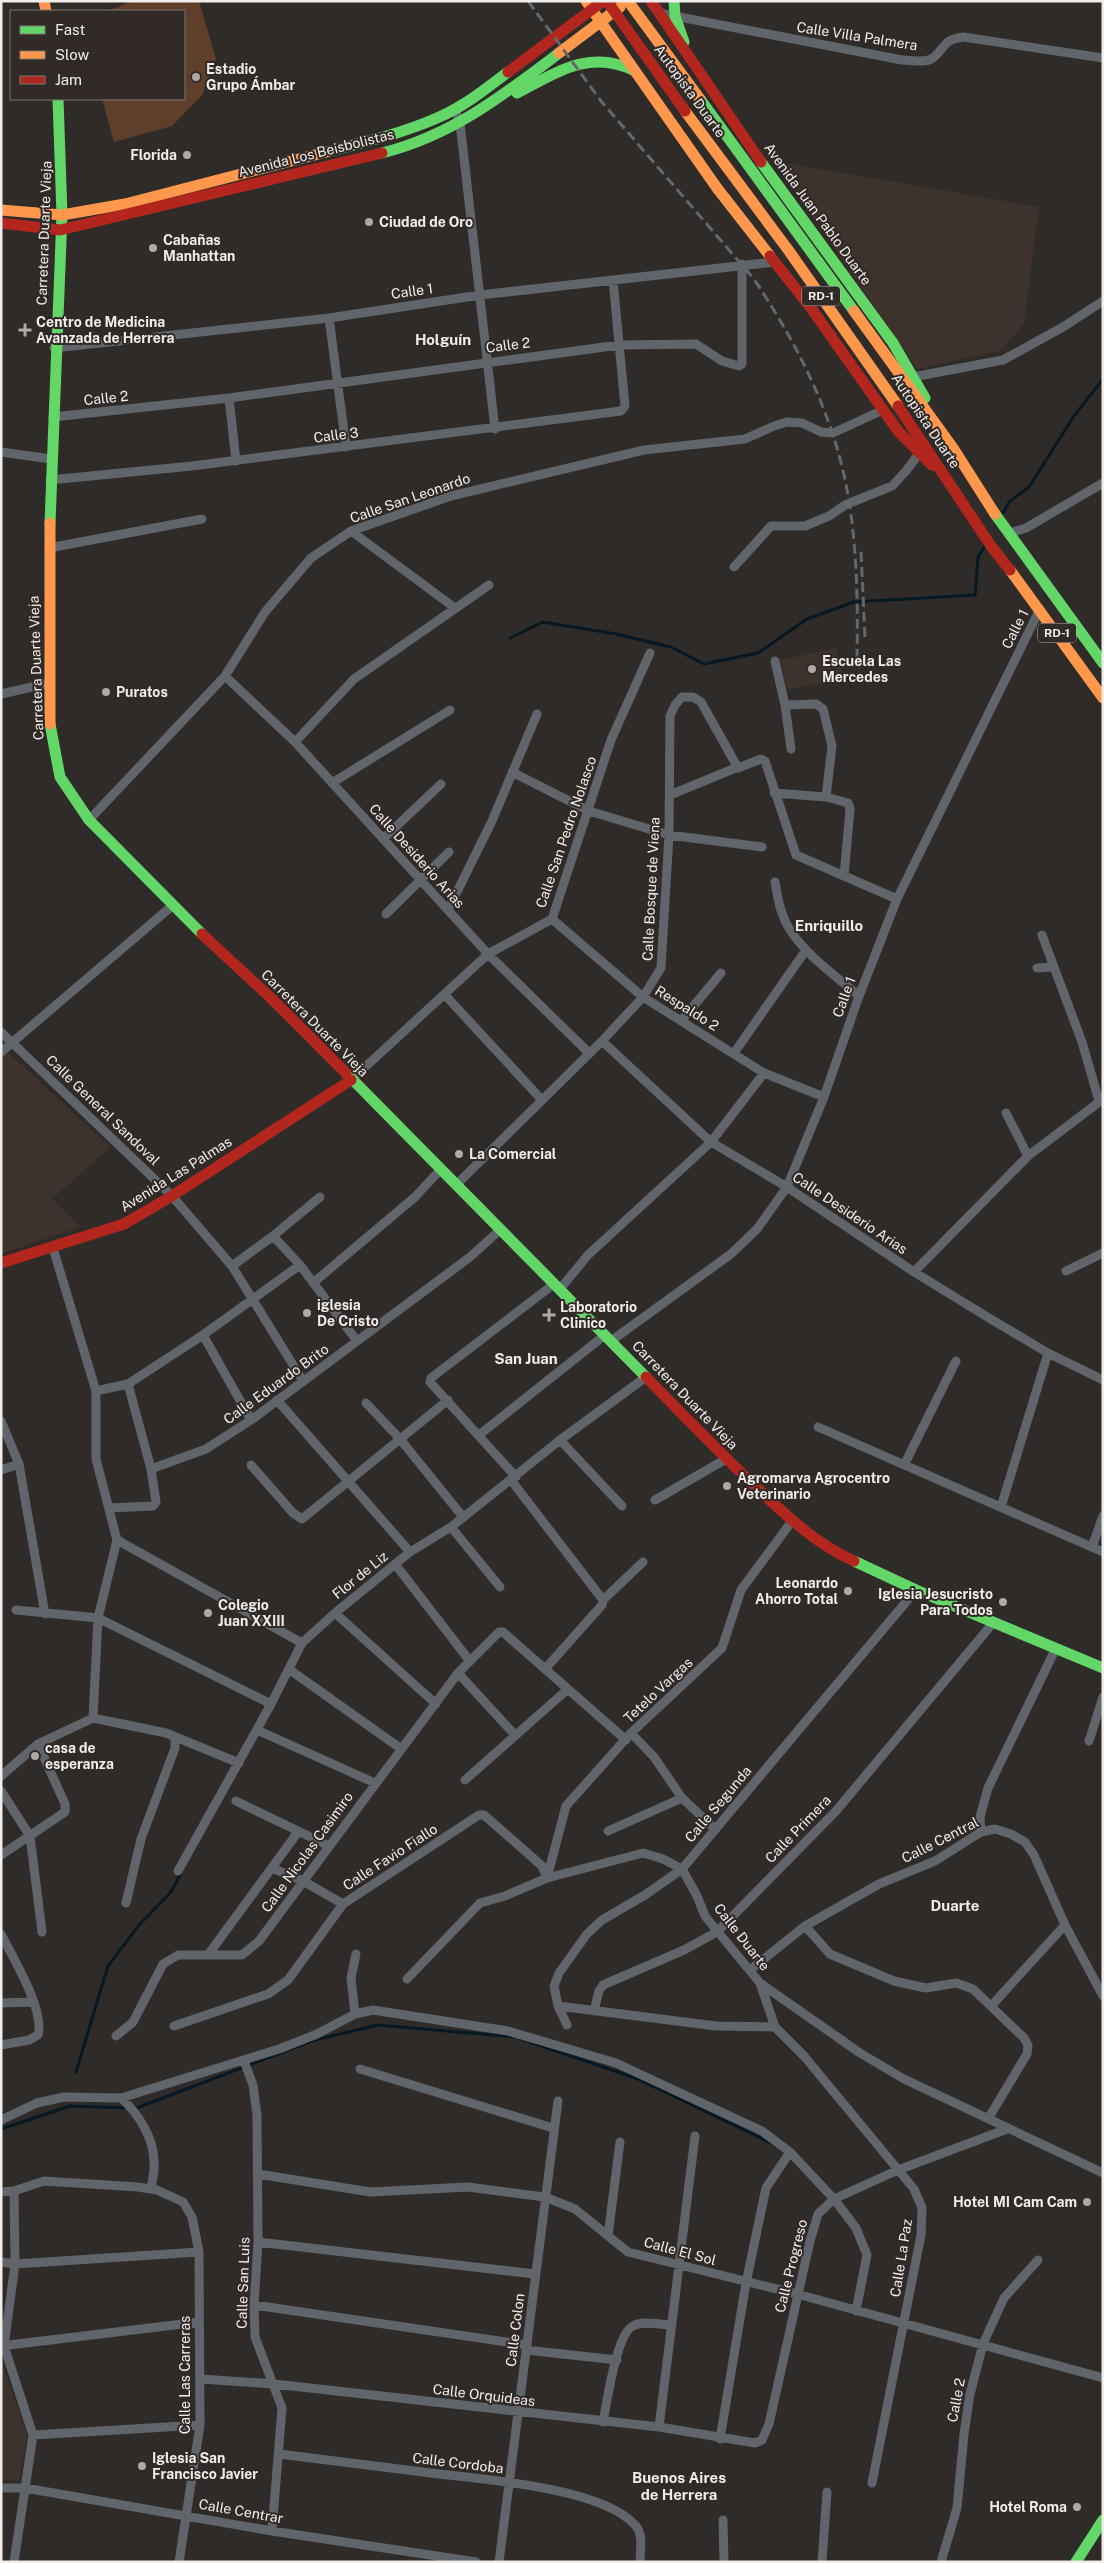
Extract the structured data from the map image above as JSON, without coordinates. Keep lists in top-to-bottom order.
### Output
{
  "streets": {
    "main road": [
      "Autopista Duarte",
      "Avenida Los Beisbolistas",
      "Avenida Juan Pablo Duarte",
      "Carretera Duarte Vieja",
      "RD-1",
      "Avenida Las Palmas"
    ],
    "street": [
      "Calle Villa Palmera",
      "Calle 1",
      "Calle 2",
      "Calle 3",
      "Calle San Leonardo",
      "Calle San Pedro Nolasco",
      "Calle Desiderio Arias",
      "Calle Bosque de Viena",
      "Respaldo 2",
      "Calle General Sandoval",
      "Calle Eduardo Brito",
      "Flor de Liz",
      "Tetelo Vargas",
      "Calle Segunda",
      "Calle Primera",
      "Calle Central",
      "Calle Nicolas Casimiro",
      "Calle Favio Fiallo",
      "Calle Duarte",
      "Calle El Sol",
      "Calle La Paz",
      "Calle Progreso",
      "Calle San Luis",
      "Calle Colon",
      "Calle Las Carreras",
      "Calle Orquideas",
      "Calle Cordoba",
      "Calle Centrar"
    ]
  },
  "crossings": [
    ["Calle Villa Palmera", "Avenida Juan Pablo Duarte"],
    ["Autopista Duarte", "Avenida Los Beisbolistas"],
    ["Autopista Duarte", "Avenida Juan Pablo Duarte"],
    ["Autopista Duarte", "Calle 1"],
    ["Autopista Duarte", "RD-1"],
    ["Autopista Duarte", "Calle San Leonardo"],
    ["Avenida Los Beisbolistas", "Carretera Duarte Vieja"],
    ["Avenida Juan Pablo Duarte", "RD-1"],
    ["Carretera Duarte Vieja", "Calle 1"],
    ["Carretera Duarte Vieja", "Calle 2"],
    ["Carretera Duarte Vieja", "Calle 3"],
    ["Carretera Duarte Vieja", "Calle San Leonardo"],
    ["Carretera Duarte Vieja", "Calle San Pedro Nolasco"],
    ["Carretera Duarte Vieja", "Calle Bosque de Viena"],
    ["Carretera Duarte Vieja", "Avenida Las Palmas"],
    ["Carretera Duarte Vieja", "Calle Eduardo Brito"],
    ["Carretera Duarte Vieja", "Flor de Liz"],
    ["Carretera Duarte Vieja", "Tetelo Vargas"],
    ["Carretera Duarte Vieja", "Calle Segunda"],
    ["Carretera Duarte Vieja", "Calle Primera"],
    ["Calle 1", "RD-1"],
    ["Calle 1", "Calle 2"],
    ["Calle 1", "Calle Desiderio Arias"],
    ["Calle 1", "Respaldo 2"],
    ["Calle 2", "Calle 3"],
    ["Calle 2", "Calle El Sol"],
    ["Calle San Leonardo", "Calle Desiderio Arias"],
    ["Calle San Pedro Nolasco", "Calle Desiderio Arias"],
    ["Calle San Pedro Nolasco", "Respaldo 2"],
    ["Calle San Pedro Nolasco", "Avenida Las Palmas"],
    ["Calle Desiderio Arias", "Calle Bosque de Viena"],
    ["Calle Bosque de Viena", "Respaldo 2"],
    ["Calle General Sandoval", "Avenida Las Palmas"],
    ["Calle General Sandoval", "Calle Eduardo Brito"],
    ["Tetelo Vargas", "Calle Favio Fiallo"],
    ["Calle Segunda", "Calle Duarte"],
    ["Calle Primera", "Calle Duarte"],
    ["Calle Central", "Calle Duarte"],
    ["Calle Duarte", "Calle Progreso"],
    ["Calle El Sol", "Calle La Paz"],
    ["Calle El Sol", "Calle Progreso"],
    ["Calle El Sol", "Calle San Luis"],
    ["Calle El Sol", "Calle Colon"],
    ["Calle La Paz", "Calle Progreso"],
    ["Calle Progreso", "Calle Orquideas"],
    ["Calle San Luis", "Calle Orquideas"],
    ["Calle San Luis", "Calle Cordoba"],
    ["Calle San Luis", "Calle Centrar"],
    ["Calle Colon", "Calle Orquideas"],
    ["Calle Colon", "Calle Cordoba"],
    ["Calle Las Carreras", "Calle Orquideas"],
    ["Calle Las Carreras", "Calle Centrar"]
  ],
  "districts": [
    "Holguín",
    "Enriquillo",
    "San Juan",
    "Duarte",
    "Buenos Aires de Herrera"
  ],
  "places": {
    "other": [
      "Estadio Grupo Ámbar",
      "Florida",
      "Ciudad de Oro",
      "Cabañas Manhattan",
      "Escuela Las Mercedes",
      "Puratos",
      "La Comercial",
      "iglesia De Cristo",
      "Agromarva Agrocentro Veterinario",
      "Leonardo Ahorro Total",
      "Iglesia Jesucristo Para Todos",
      "Colegio Juan XXIII",
      "casa de esperanza",
      "Hotel MI Cam Cam",
      "Iglesia San Francisco Javier",
      "Hotel Roma"
    ],
    "health": ["Centro de Medicina Avanzada de Herrera", "Laboratorio Clinico"]
  },
  "legend": ["Fast", "Slow", "Jam"]
}
